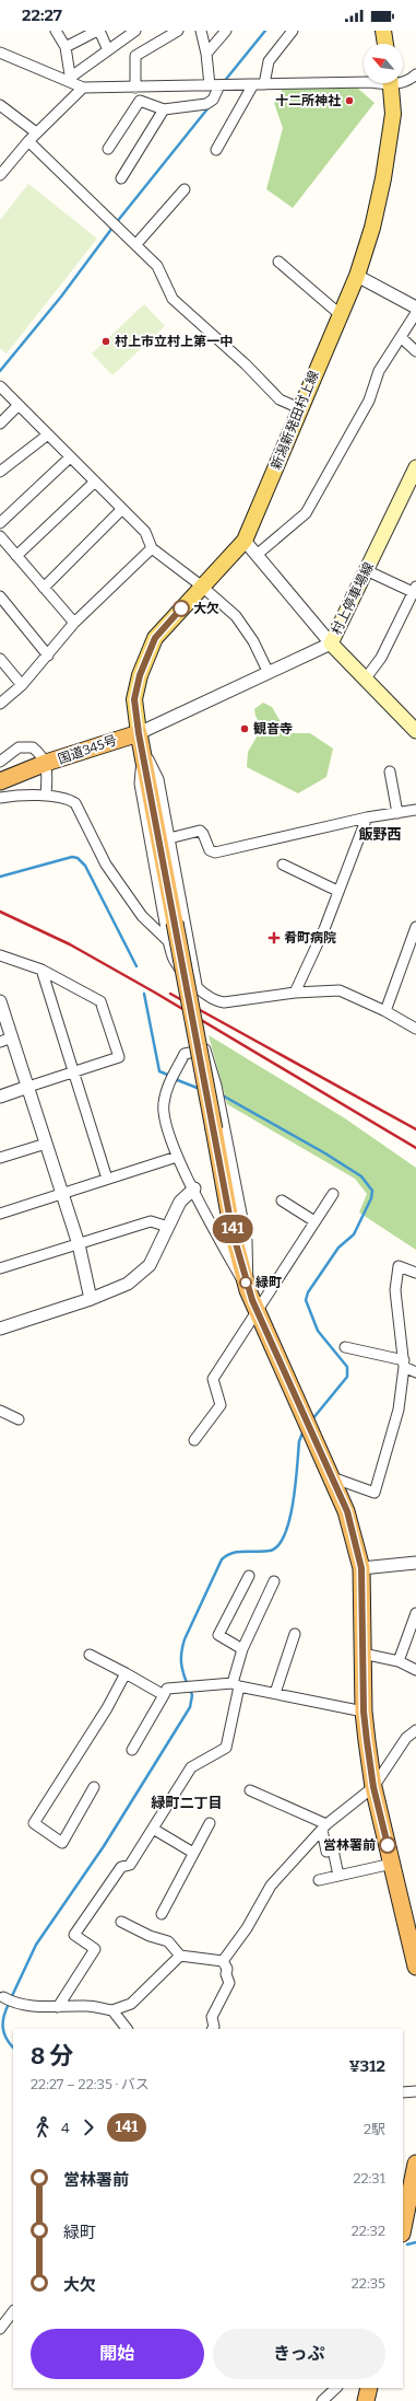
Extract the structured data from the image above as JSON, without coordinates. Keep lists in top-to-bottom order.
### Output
{
  "streets": {
    "highway": ["国道345号"],
    "main road": ["新潟新発田村上線", "村上停車場線"]
  },
  "crossings": [
    ["新潟新発田村上線", "国道345号"]
  ],
  "districts": ["飯野西", "緑町二丁目"],
  "places": {
    "other": [
      "十二所神社",
      "村上市立村上第一中",
      "大欠",
      "観音寺",
      "緑町",
      "営林署前"
    ],
    "health": ["肴町病院"]
  },
  "lines": ["bus line 141"],
  "north": "top left",
  "page": {
    "status": "22:27",
    "on_map": "141",
    "heading": ["8 分", "22:27 – 22:35 · バス", "¥312"],
    "legs": ["4", "141", "2駅"],
    "list": [
      {
        "name": "営林署前",
        "value": "22:31"
      },
      {
        "name": "緑町",
        "value": "22:32"
      },
      {
        "name": "大欠",
        "value": "22:35"
      }
    ],
    "buttons": ["開始", "きっぷ"]
  }
}
